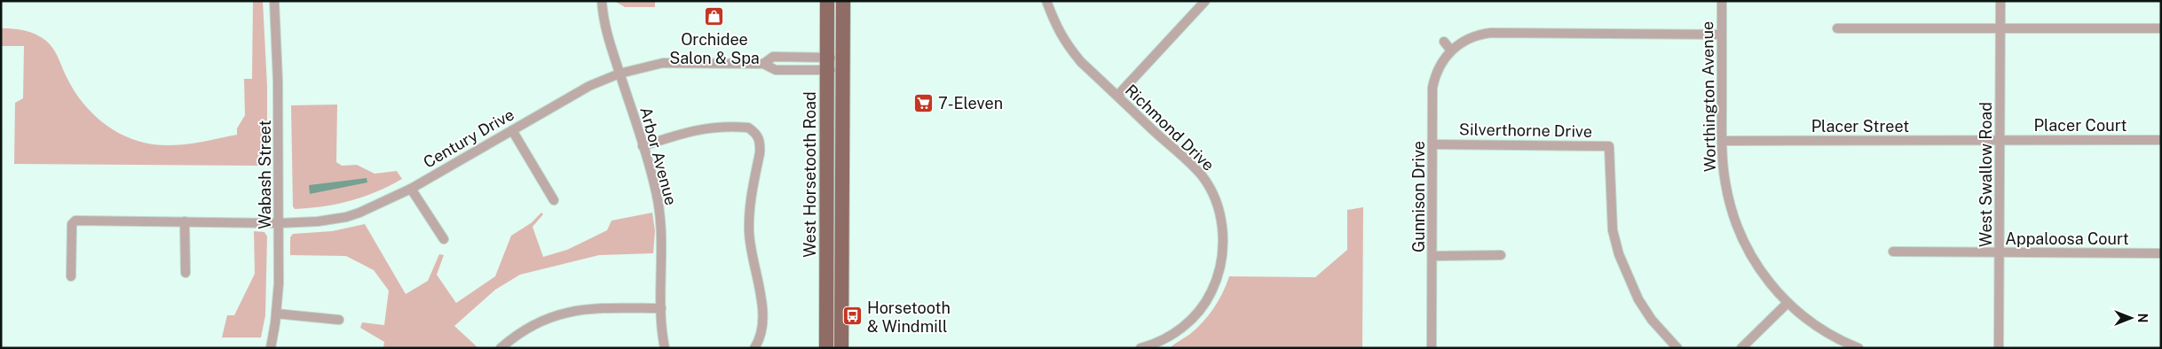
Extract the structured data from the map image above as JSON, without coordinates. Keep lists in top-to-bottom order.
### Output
{
  "streets": {
    "main road": ["West Horsetooth Road"],
    "street": [
      "Worthington Avenue",
      "Placer Court",
      "Placer Street",
      "Richmond Drive",
      "Silverthorne Drive",
      "Century Drive",
      "Arbor Avenue",
      "Wabash Street",
      "West Swallow Road",
      "Gunnison Drive",
      "Appaloosa Court"
    ]
  },
  "crossings": [
    ["Worthington Avenue", "Placer Street"],
    ["Worthington Avenue", "Gunnison Drive"],
    ["Placer Court", "Placer Street"],
    ["Placer Court", "West Swallow Road"],
    ["Placer Street", "West Swallow Road"],
    ["Silverthorne Drive", "Gunnison Drive"],
    ["Century Drive", "Arbor Avenue"],
    ["Century Drive", "Wabash Street"],
    ["Century Drive", "West Horsetooth Road"],
    ["West Swallow Road", "Appaloosa Court"]
  ],
  "places": {
    "shop": ["Orchidee Salon & Spa"],
    "supermarket": ["7-Eleven"],
    "bus stop": ["Horsetooth & Windmill"]
  },
  "north": "right"
}
